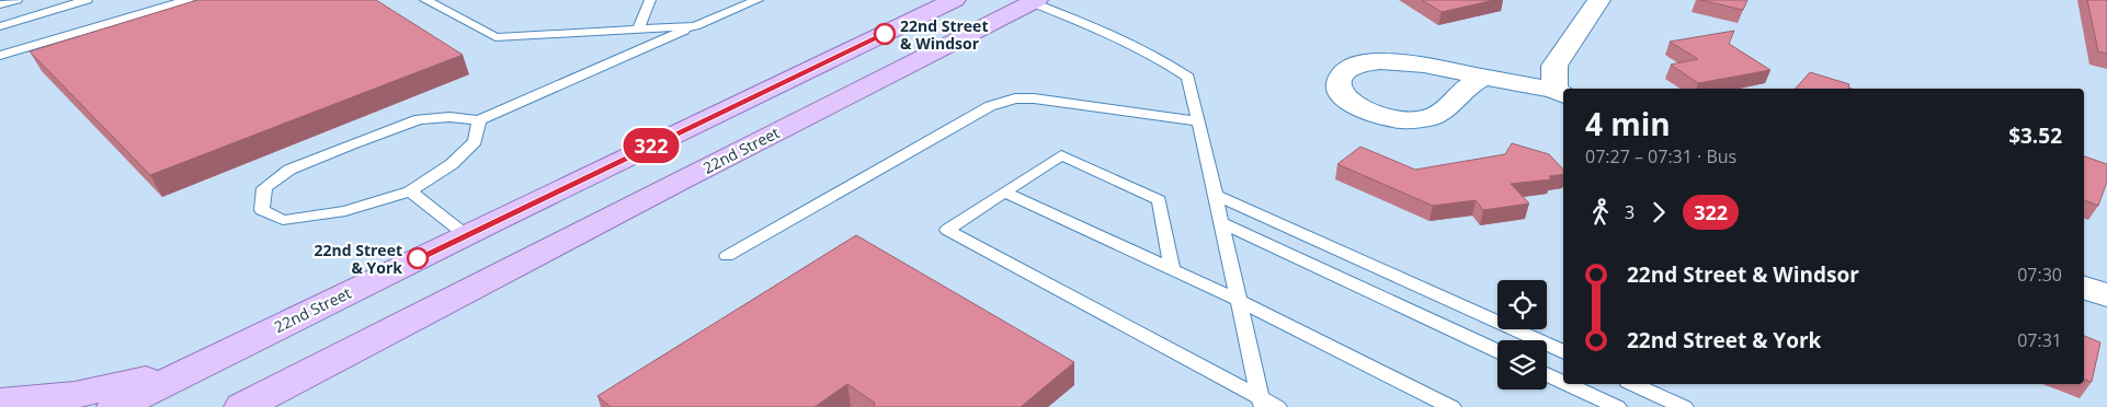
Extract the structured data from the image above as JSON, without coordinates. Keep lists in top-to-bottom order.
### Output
{
  "streets": {
    "main road": ["22nd Street"]
  },
  "places": ["22nd Street & Windsor", "22nd Street & York"],
  "lines": ["bus line 322"],
  "page": {
    "on_map": "322",
    "heading": ["4 min", "07:27 – 07:31 · Bus", "$3.52"],
    "legs": ["3", "322"],
    "list": [
      {
        "name": "22nd Street & Windsor",
        "value": "07:30"
      },
      {
        "name": "22nd Street & York",
        "value": "07:31"
      }
    ]
  }
}
